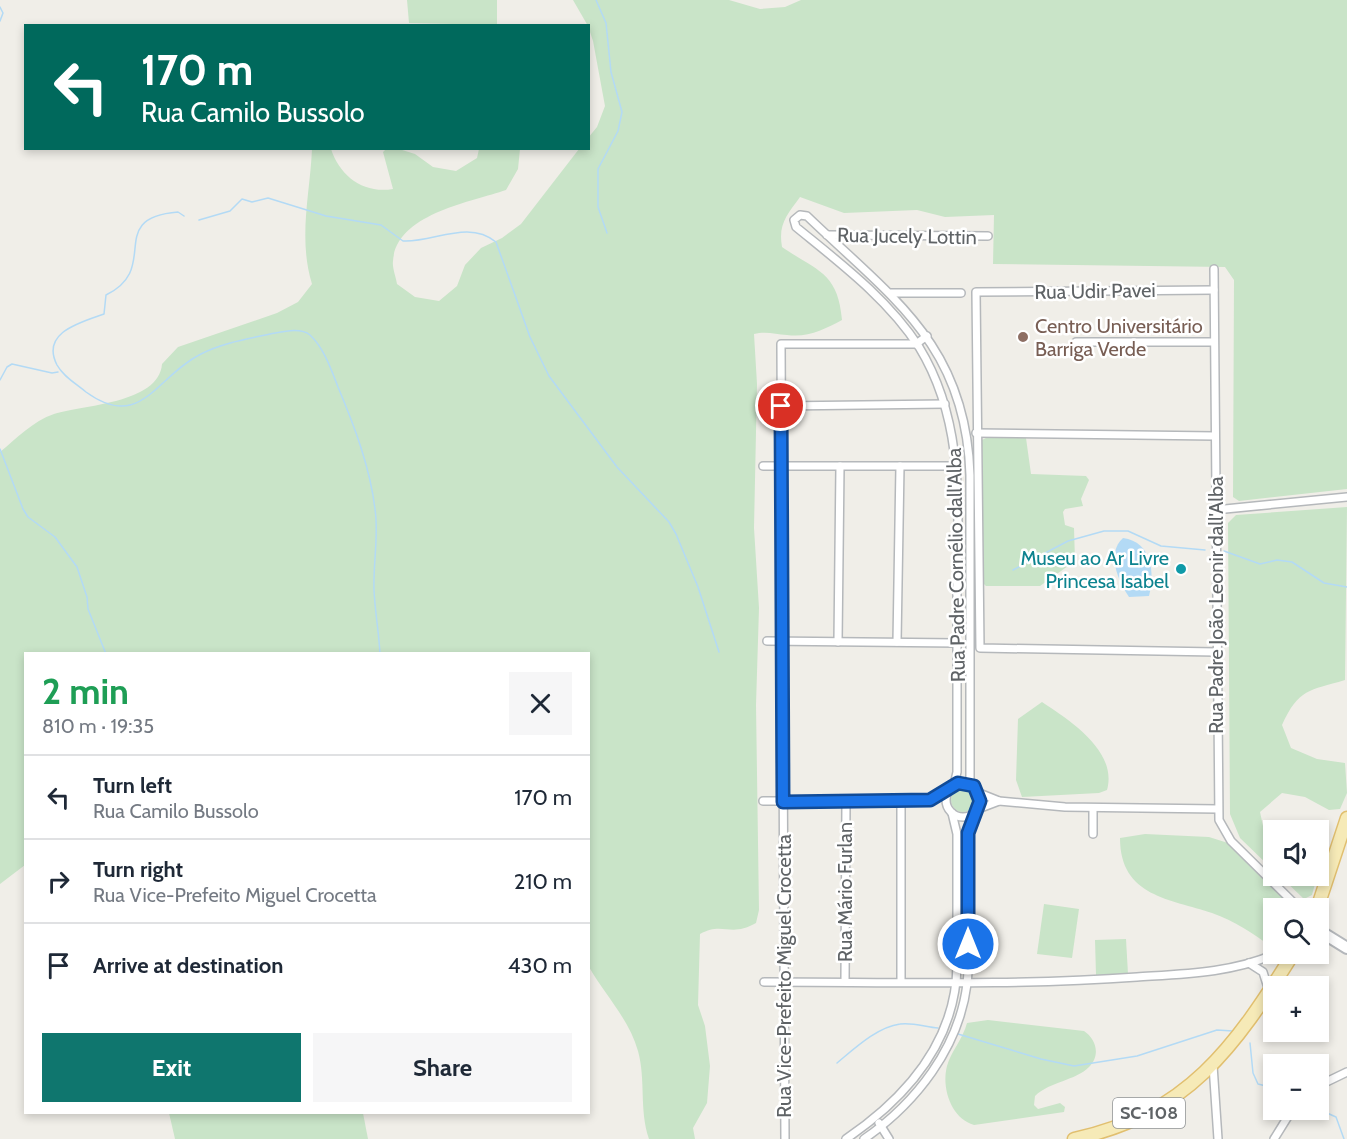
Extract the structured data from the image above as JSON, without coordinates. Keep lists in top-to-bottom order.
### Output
{
  "streets": {
    "main road": ["SC-108"],
    "street": [
      "Rua Jucely Lottin",
      "Rua Udir Pavei",
      "Rua Padre Cornélio dall'Alba",
      "Rua Padre João Leonir dall'Alba",
      "Rua Mário Furlan",
      "Rua Vice-Prefeito Miguel Crocetta"
    ]
  },
  "crossings": [
    ["Rua Jucely Lottin", "Rua Padre Cornélio dall'Alba"],
    ["Rua Udir Pavei", "Rua Padre João Leonir dall'Alba"],
    ["Rua Padre Cornélio dall'Alba", "Rua Vice-Prefeito Miguel Crocetta"]
  ],
  "places": ["Centro Universitário Barriga Verde", "Museu ao Ar Livre Princesa Isabel"],
  "page": {
    "turn": ["170 m", "Rua Camilo Bussolo"],
    "heading": ["2 min", "810 m · 19:35"],
    "list": [
      {
        "name": "Turn left",
        "note": "Rua Camilo Bussolo",
        "value": "170 m"
      },
      {
        "name": "Turn right",
        "note": "Rua Vice-Prefeito Miguel Crocetta",
        "value": "210 m"
      },
      {
        "name": "Arrive at destination",
        "value": "430 m"
      }
    ],
    "map_buttons": ["+", "−"],
    "buttons": ["Exit", "Share"]
  }
}
